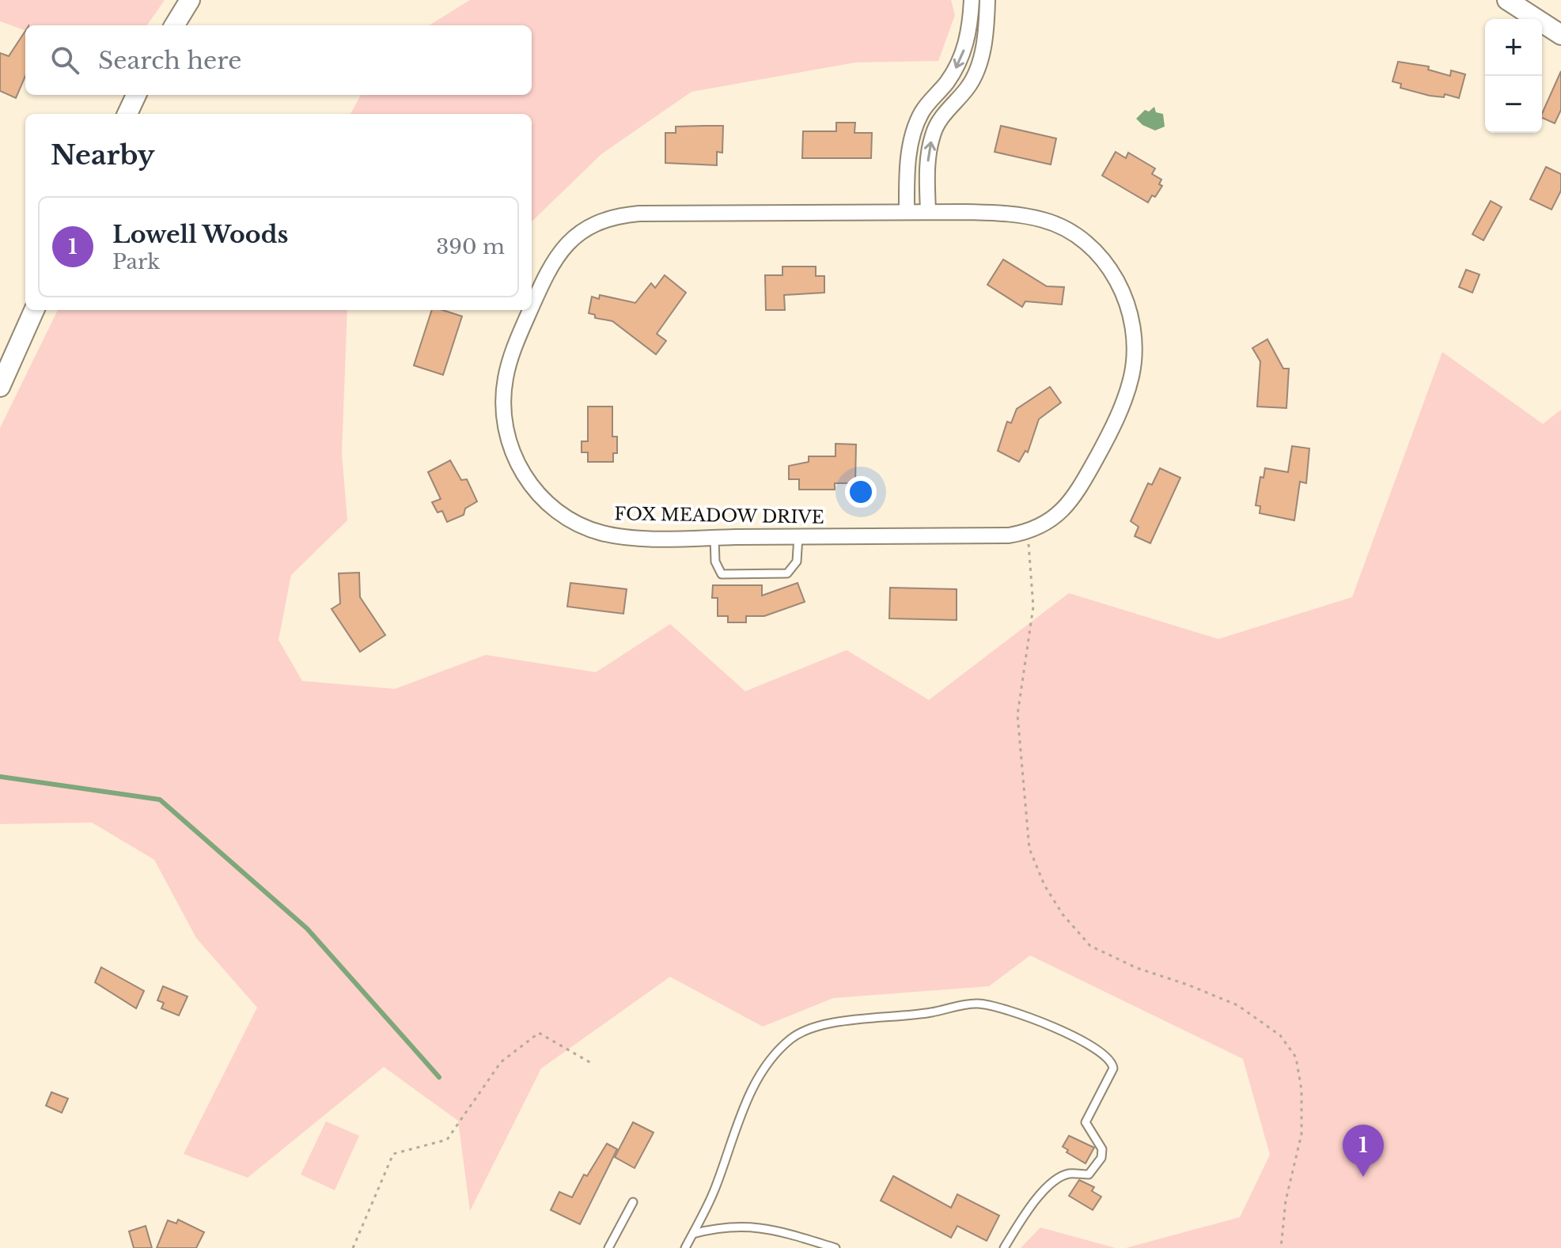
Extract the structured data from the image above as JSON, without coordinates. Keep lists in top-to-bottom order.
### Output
{
  "streets": {
    "street": ["FOX MEADOW DRIVE"]
  },
  "page": {
    "map_buttons": ["+", "−"],
    "search": "Search here",
    "heading": "Nearby",
    "list": [
      {
        "mark": "1",
        "name": "Lowell Woods",
        "note": "Park",
        "value": "390 m"
      }
    ],
    "pins": "1"
  }
}
